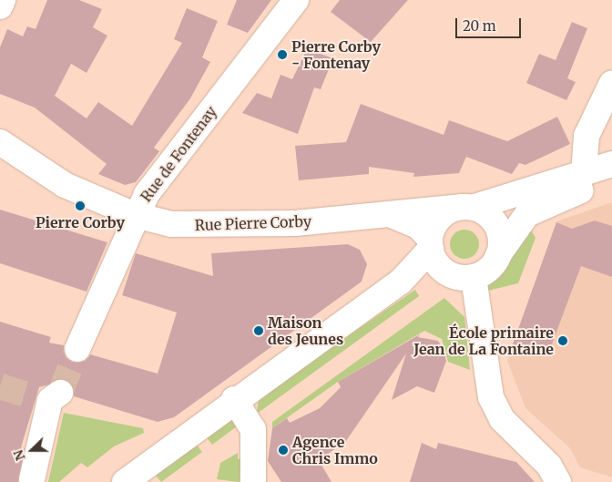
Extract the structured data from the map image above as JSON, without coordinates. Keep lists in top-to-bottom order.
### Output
{
  "streets": {
    "street": ["Rue de Fontenay", "Rue Pierre Corby"]
  },
  "crossings": [
    ["Rue de Fontenay", "Rue Pierre Corby"]
  ],
  "places": [
    "Pierre Corby - Fontenay",
    "Pierre Corby",
    "Maison des Jeunes",
    "École primaire Jean de La Fontaine",
    "Agence Chris Immo"
  ],
  "scale_bar": "20 m",
  "north": "left"
}
